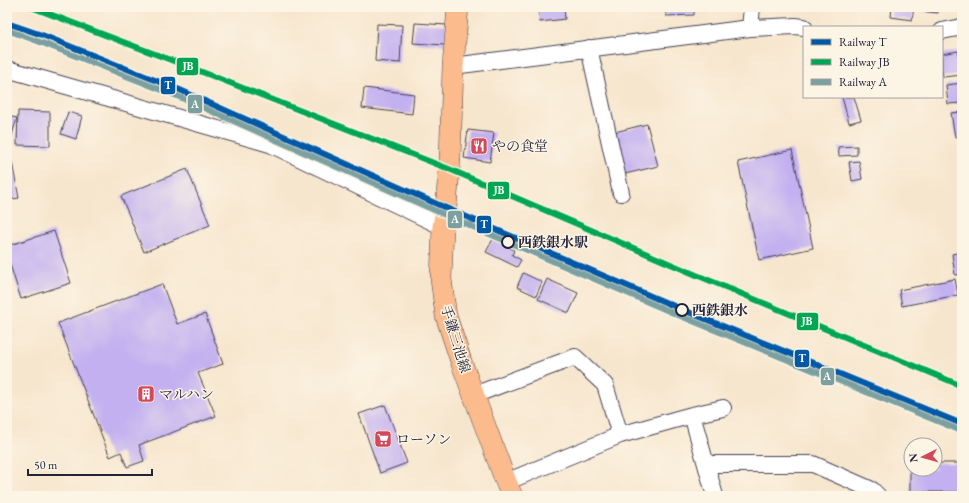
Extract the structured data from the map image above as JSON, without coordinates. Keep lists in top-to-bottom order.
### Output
{
  "streets": {
    "main road": ["手鎌三池線"]
  },
  "places": {
    "restaurant": ["やの食堂"],
    "other": ["西鉄銀水駅", "西鉄銀水"],
    "building": ["マルハン"],
    "supermarket": ["ローソン"]
  },
  "lines": ["rail line JB", "rail line T", "rail line A"],
  "legend": ["Railway T", "Railway JB", "Railway A"],
  "scale_bar": "50 m",
  "north": "left"
}
